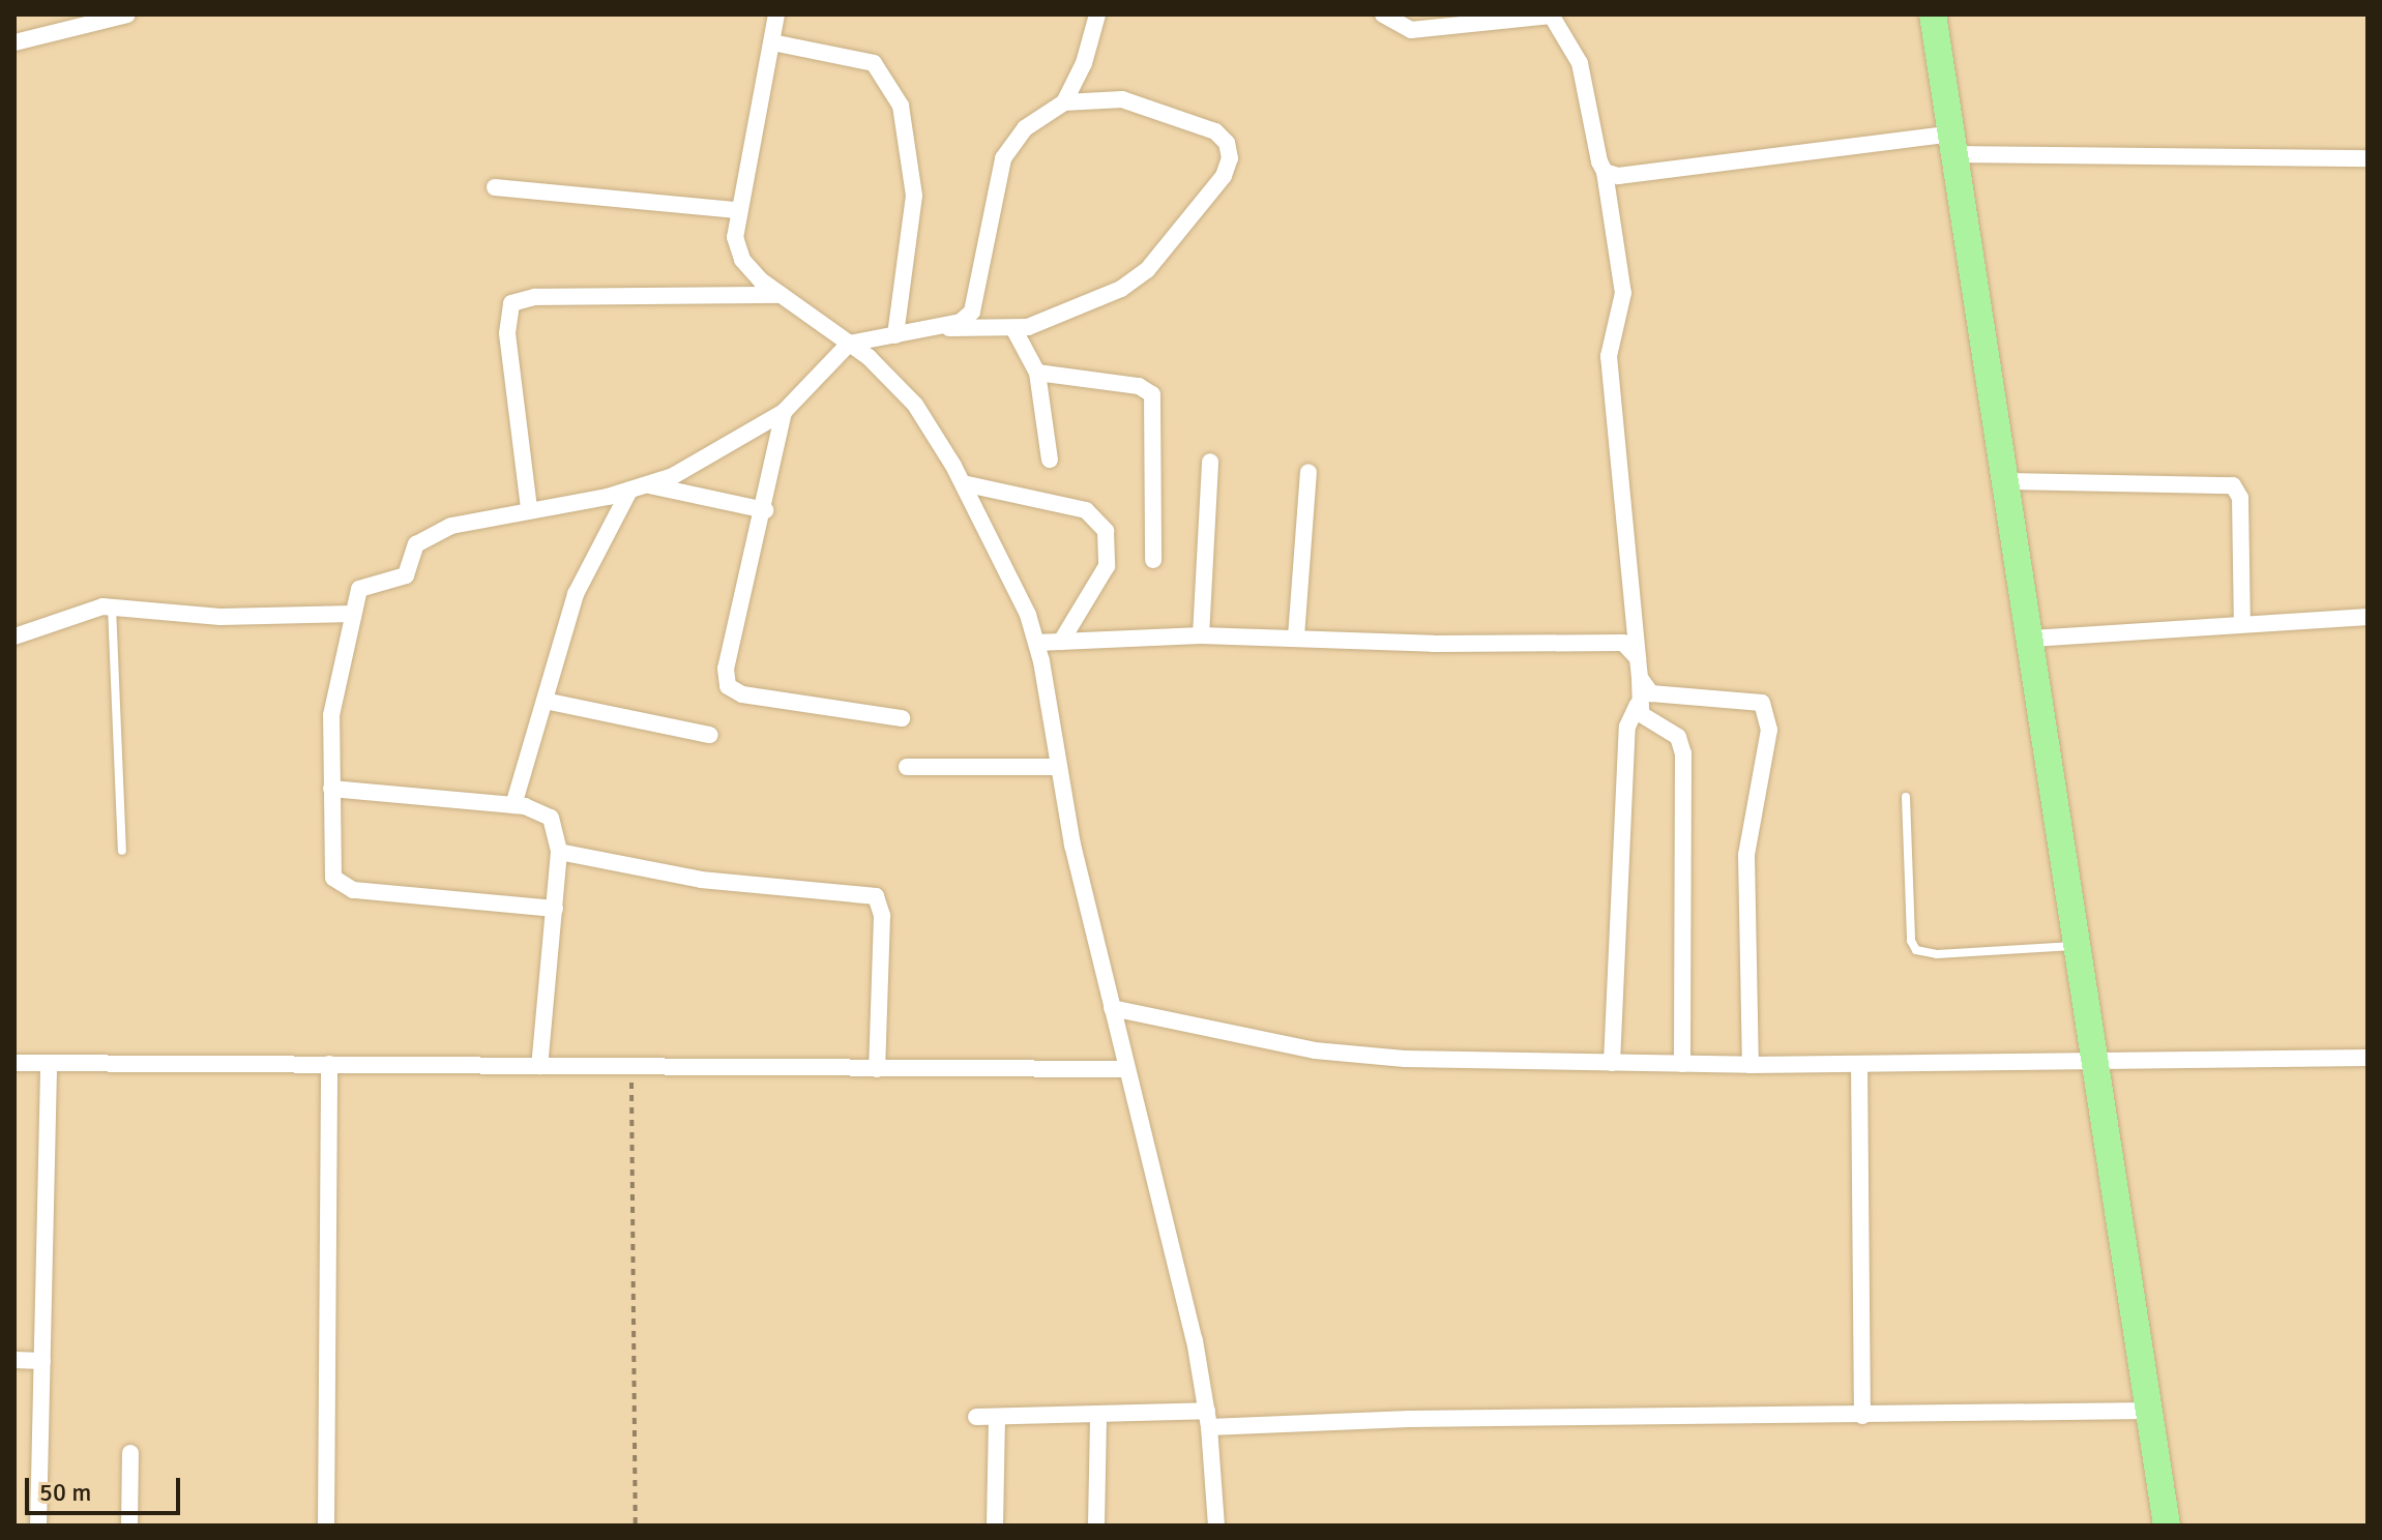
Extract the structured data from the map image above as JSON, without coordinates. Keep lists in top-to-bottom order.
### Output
{
  "scale_bar": "50 m"
}
